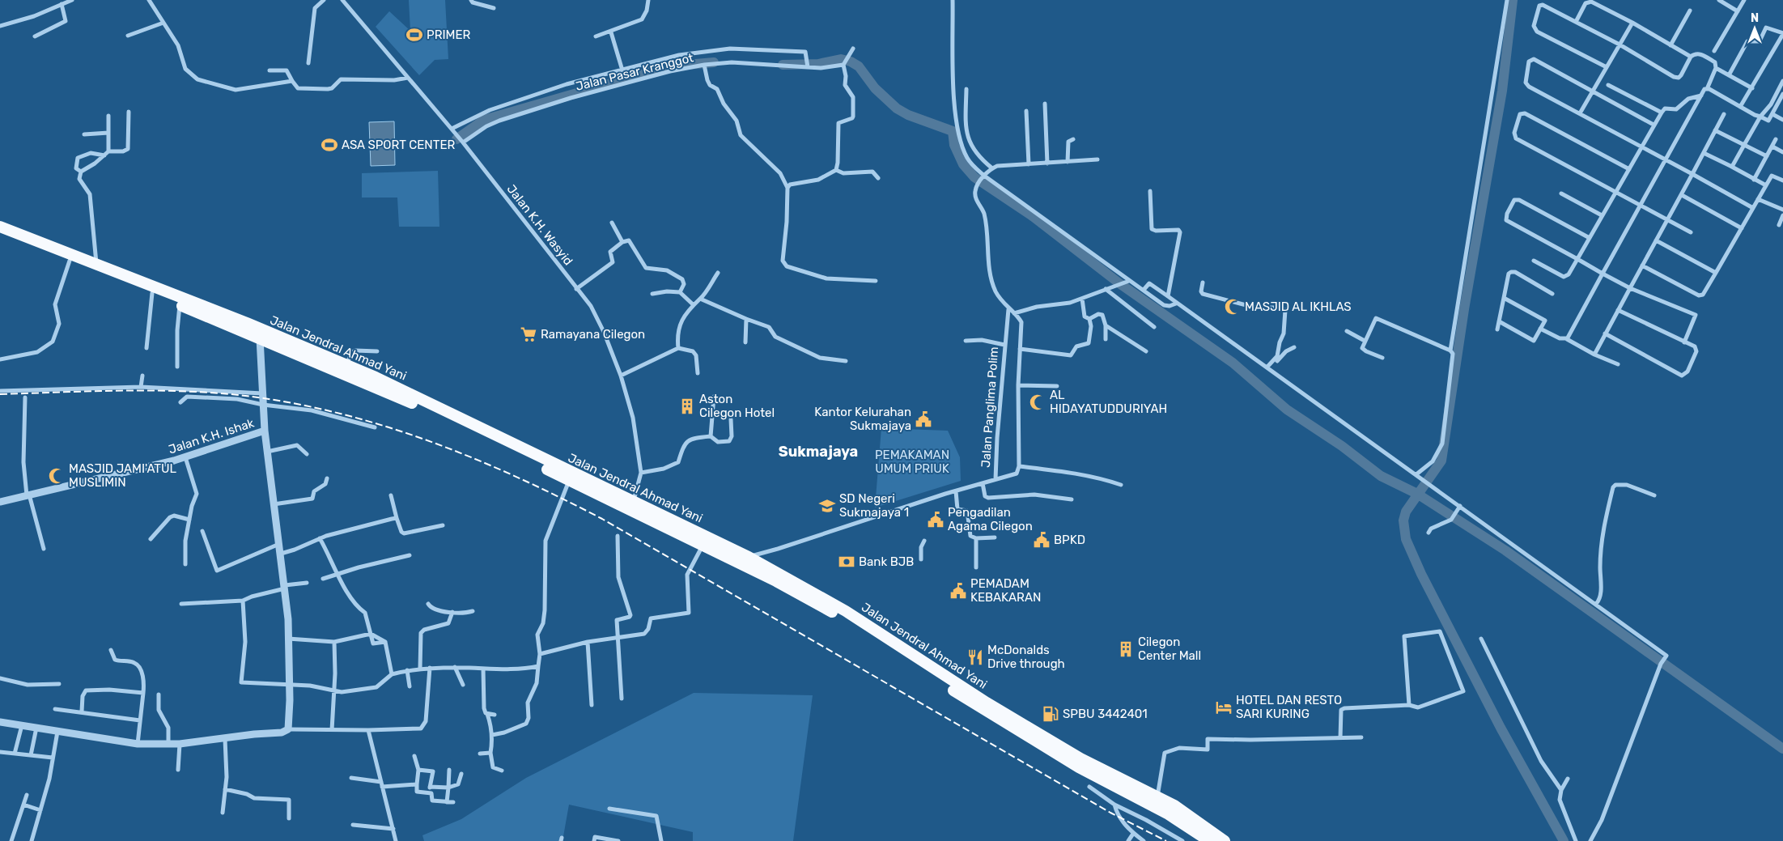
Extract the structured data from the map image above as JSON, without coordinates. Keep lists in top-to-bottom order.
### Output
{
  "streets": {
    "highway": ["Jalan Jendral Ahmad Yani"],
    "street": [
      "Jalan Pasar Kranggot",
      "Jalan K.H. Wasyid",
      "Jalan Panglima Polim",
      "Jalan K.H. Ishak"
    ]
  },
  "crossings": [
    ["Jalan Pasar Kranggot", "Jalan K.H. Wasyid"],
    ["Jalan K.H. Wasyid", "Jalan Jendral Ahmad Yani"],
    ["Jalan Jendral Ahmad Yani", "Jalan Panglima Polim"]
  ],
  "districts": ["Sukmajaya"],
  "parks": ["PEMAKAMAN UMUM PRIUK"],
  "places": {
    "sports": ["PRIMER", "ASA SPORT CENTER"],
    "mosque": ["MASJID AL IKHLAS", "AL HIDAYATUDDURIYAH", "MASJID JAMI'ATUL MUSLIMIN"],
    "supermarket": ["Ramayana Cilegon"],
    "building": ["Aston Cilegon Hotel", "Cilegon Center Mall"],
    "public building": [
      "Kantor Kelurahan Sukmajaya",
      "Pengadilan Agama Cilegon",
      "BPKD",
      "PEMADAM KEBAKARAN"
    ],
    "school or university": ["SD Negeri Sukmajaya 1"],
    "bank": ["Bank BJB"],
    "restaurant": ["McDonalds Drive through"],
    "hotel": ["HOTEL DAN RESTO SARI KURING"],
    "fuel station": ["SPBU 3442401"]
  },
  "north": "top"
}
